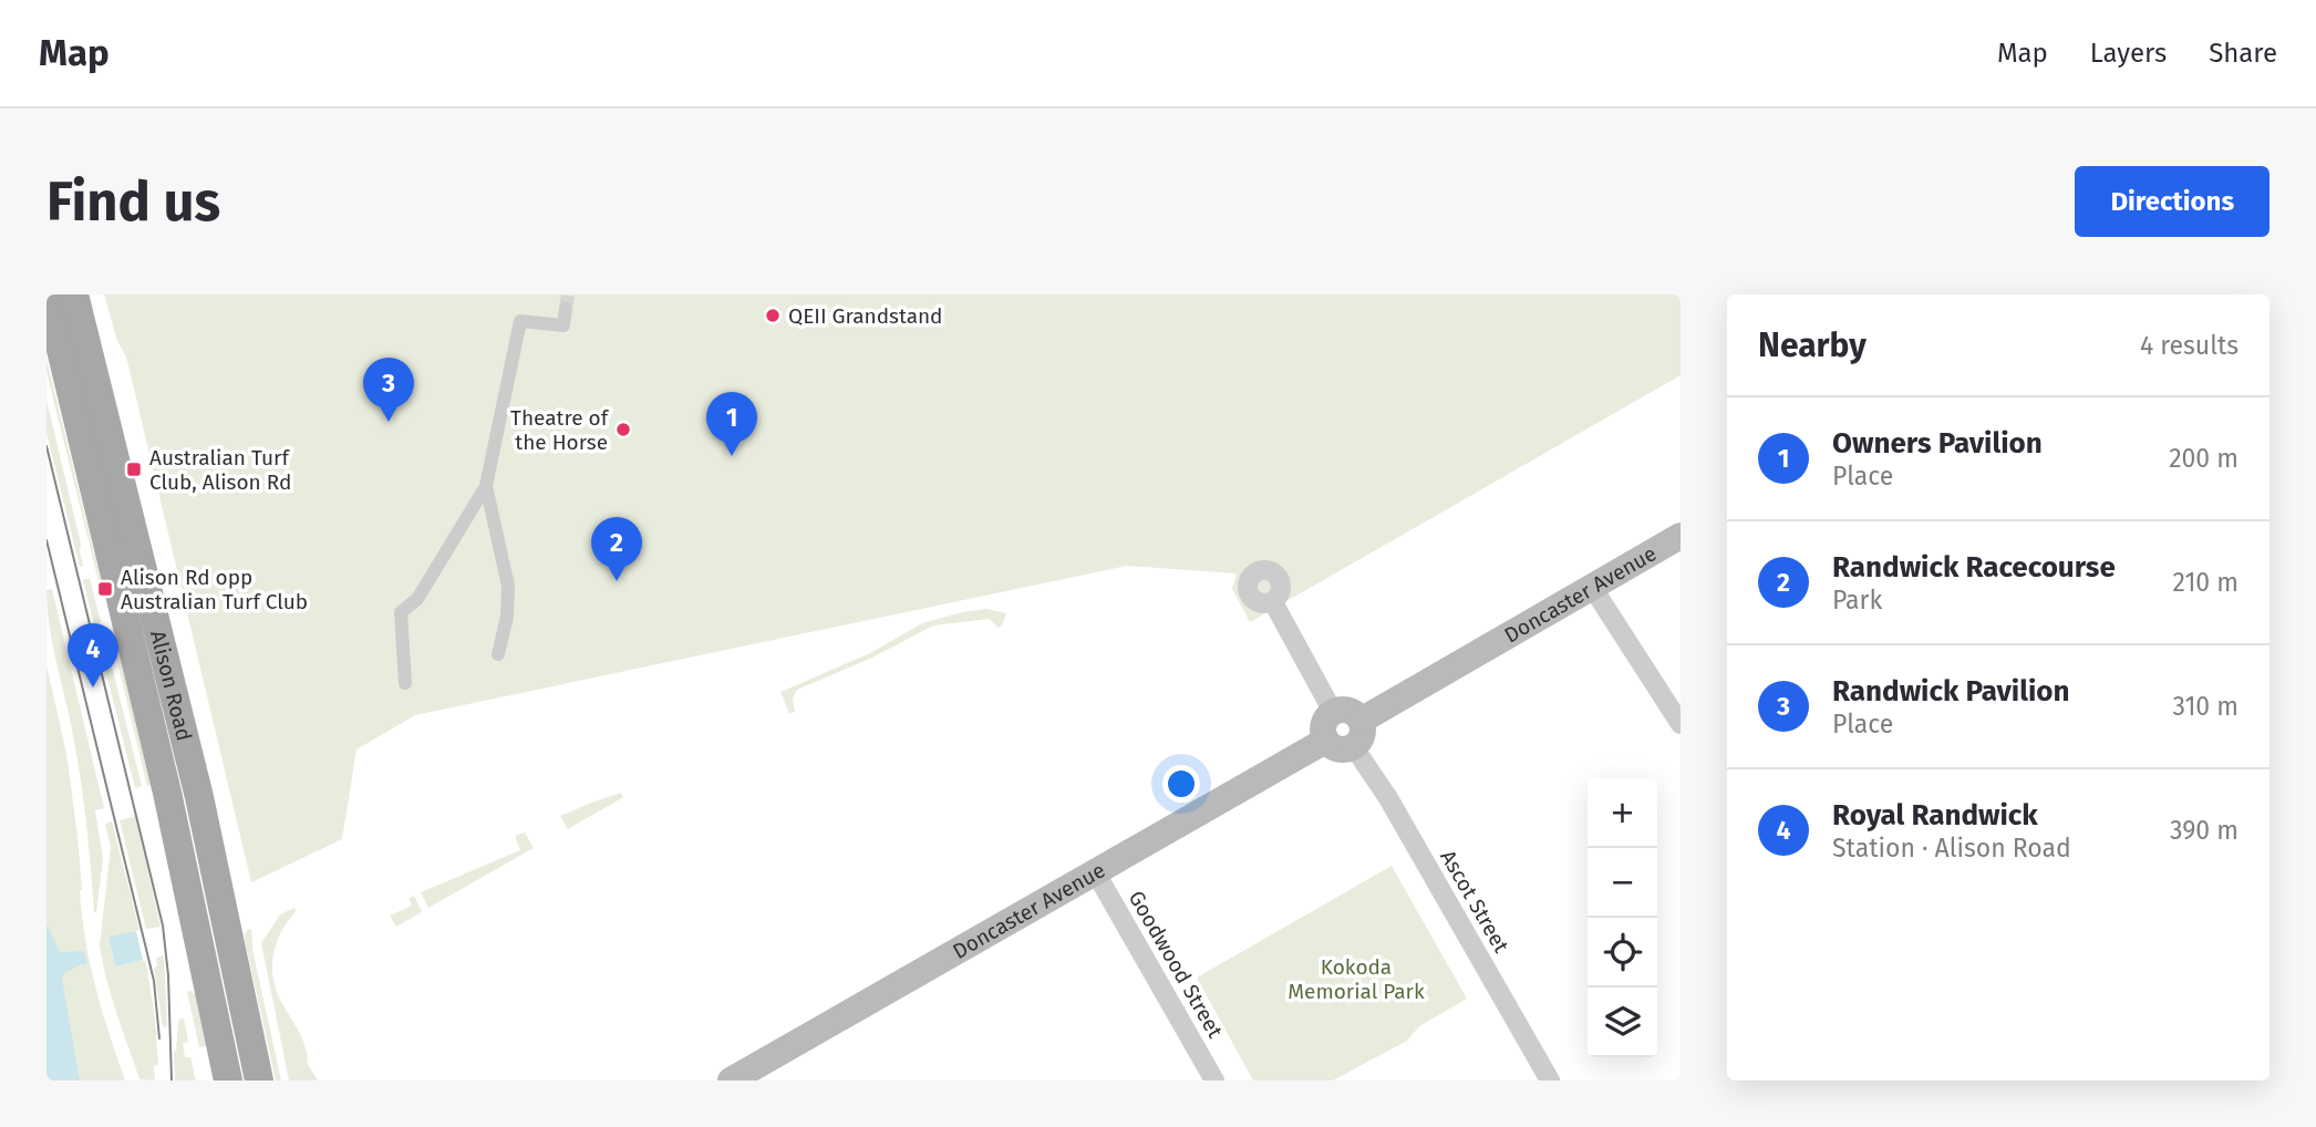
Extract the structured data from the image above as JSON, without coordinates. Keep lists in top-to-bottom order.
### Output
{
  "streets": {
    "main road": ["Doncaster Avenue", "Alison Road"],
    "street": ["Ascot Street", "Goodwood Street"]
  },
  "crossings": [
    ["Doncaster Avenue", "Ascot Street"],
    ["Doncaster Avenue", "Goodwood Street"]
  ],
  "parks": ["Kokoda Memorial Park"],
  "places": {
    "other": ["QEII Grandstand", "Theatre of the Horse"],
    "transit": ["Australian Turf Club, Alison Rd", "Alison Rd opp Australian Turf Club"]
  },
  "page": {
    "header": "Map",
    "nav": ["Map", "Layers", "Share"],
    "buttons": "Directions",
    "title": "Find us",
    "heading": ["Nearby", "4 results"],
    "pins": [
      "3",
      "1",
      "2",
      "4"
    ],
    "list": [
      {
        "mark": "1",
        "name": "Owners Pavilion",
        "note": "Place",
        "value": "200 m"
      },
      {
        "mark": "2",
        "name": "Randwick Racecourse",
        "note": "Park",
        "value": "210 m"
      },
      {
        "mark": "3",
        "name": "Randwick Pavilion",
        "note": "Place",
        "value": "310 m"
      },
      {
        "mark": "4",
        "name": "Royal Randwick",
        "note": "Station · Alison Road",
        "value": "390 m"
      }
    ],
    "map_buttons": ["+", "−"]
  }
}
